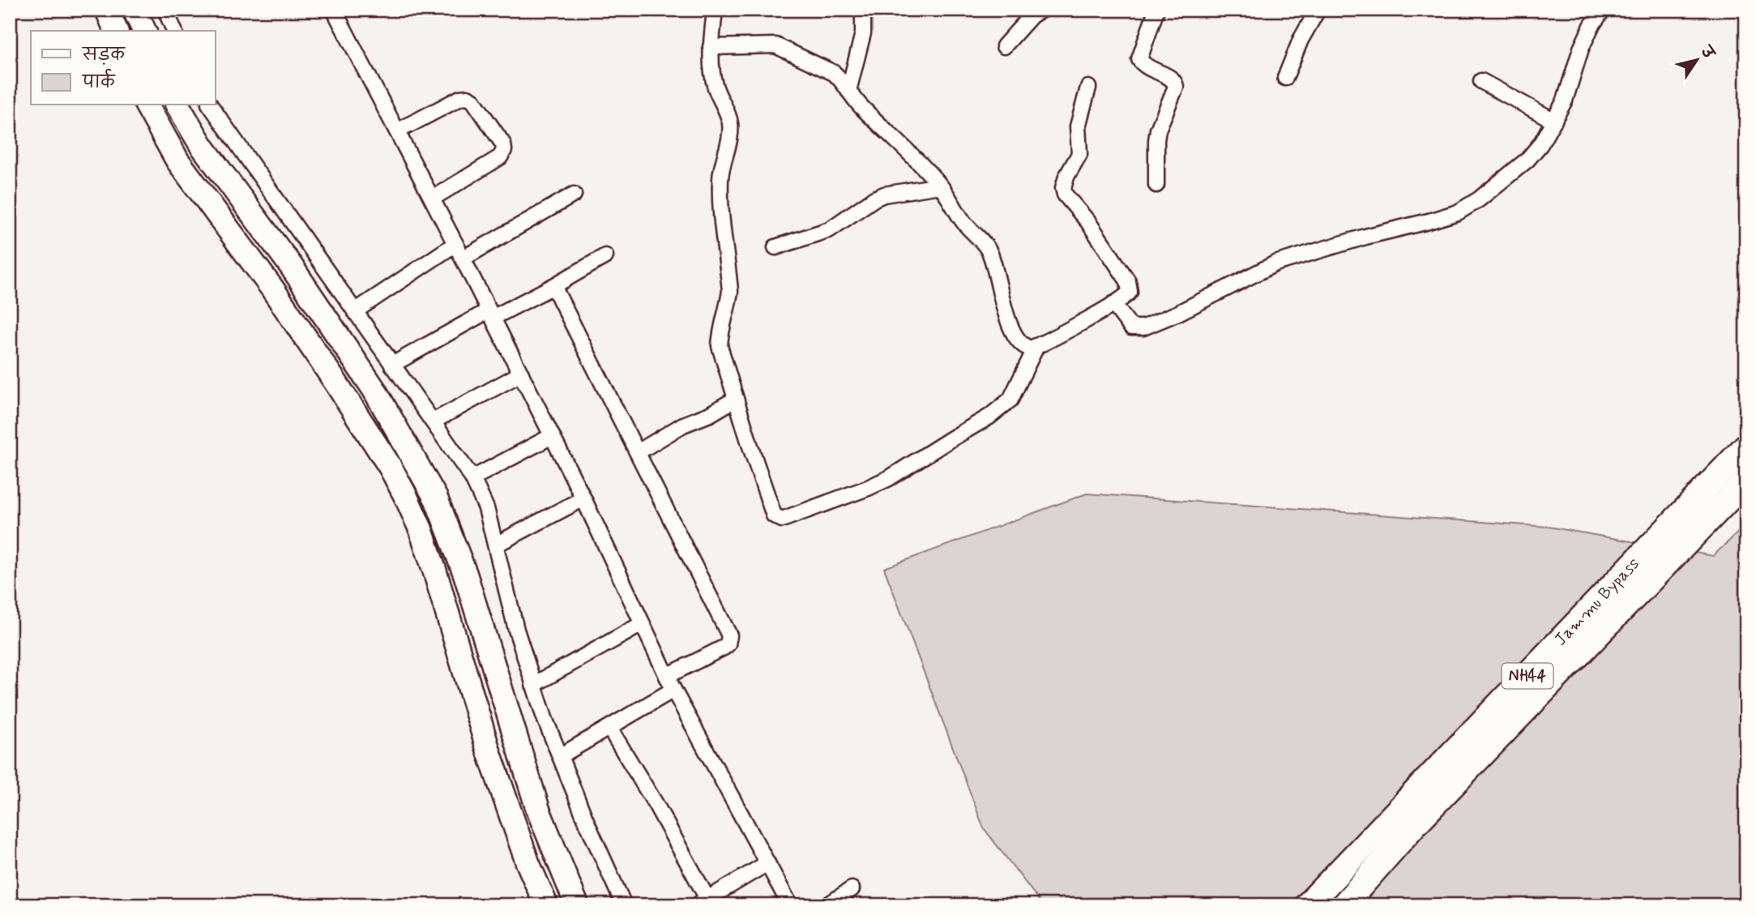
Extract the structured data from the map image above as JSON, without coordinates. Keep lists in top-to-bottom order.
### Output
{
  "streets": {
    "highway": ["Jammu Bypass", "NH44"]
  },
  "legend": ["सड़क", "पार्क"],
  "north": "top right"
}
